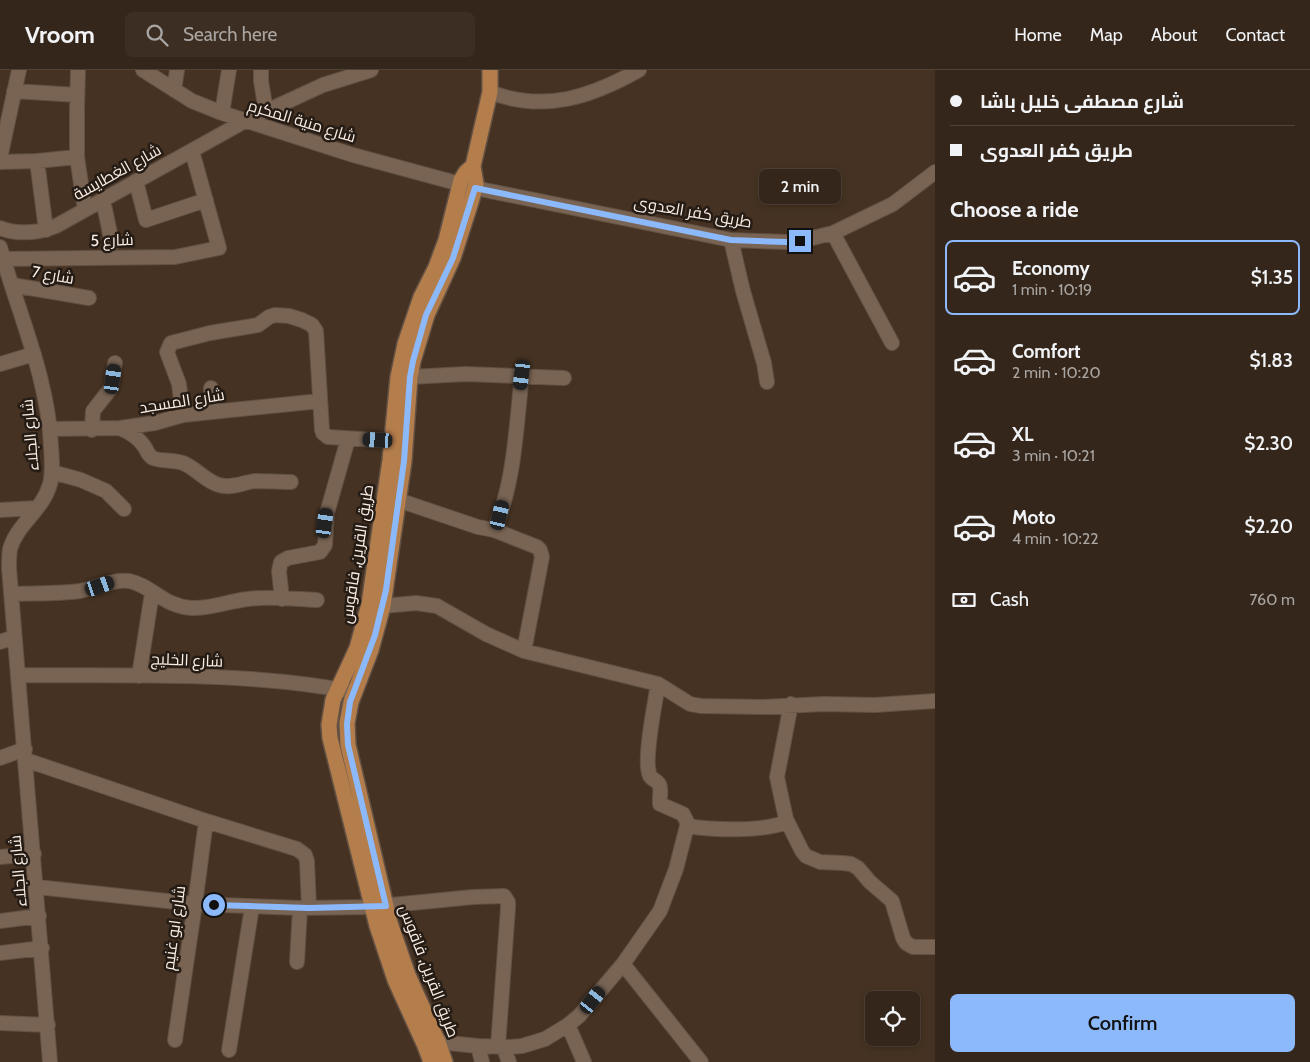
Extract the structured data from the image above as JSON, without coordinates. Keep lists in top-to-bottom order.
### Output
{
  "streets": {
    "main road": ["طريق القرين, فاقوس"],
    "street": [
      "شارع منية المكرم",
      "شارع الغطايسة",
      "طريق كفر العدوى",
      "شارع 5",
      "شارع 7",
      "شارع المسجد",
      "شارع الجلاء",
      "شارع الخليج",
      "شارع ابو غنيم"
    ]
  },
  "crossings": [
    ["شارع منية المكرم", "شارع الغطايسة"],
    ["شارع منية المكرم", "طريق كفر العدوى"],
    ["شارع منية المكرم", "طريق القرين, فاقوس"],
    ["طريق كفر العدوى", "طريق القرين, فاقوس"],
    ["شارع 5", "شارع الجلاء"],
    ["شارع 7", "شارع الجلاء"],
    ["شارع المسجد", "شارع الجلاء"],
    ["شارع الجلاء", "شارع الخليج"],
    ["طريق القرين, فاقوس", "شارع الخليج"]
  ],
  "page": {
    "header": "Vroom",
    "search": "Search here",
    "nav": [
      "Home",
      "Map",
      "About",
      "Contact"
    ],
    "banner": ["شارع مصطفى خليل باشا", "طريق كفر العدوى"],
    "bubble": "2 min",
    "heading": "Choose a ride",
    "list": [
      {
        "name": "Economy",
        "note": "1 min · 10:19",
        "value": "$1.35"
      },
      {
        "name": "Comfort",
        "note": "2 min · 10:20",
        "value": "$1.83"
      },
      {
        "name": "XL",
        "note": "3 min · 10:21",
        "value": "$2.30"
      },
      {
        "name": "Moto",
        "note": "4 min · 10:22",
        "value": "$2.20"
      }
    ],
    "pay": ["Cash", "760 m"],
    "buttons": "Confirm"
  }
}
